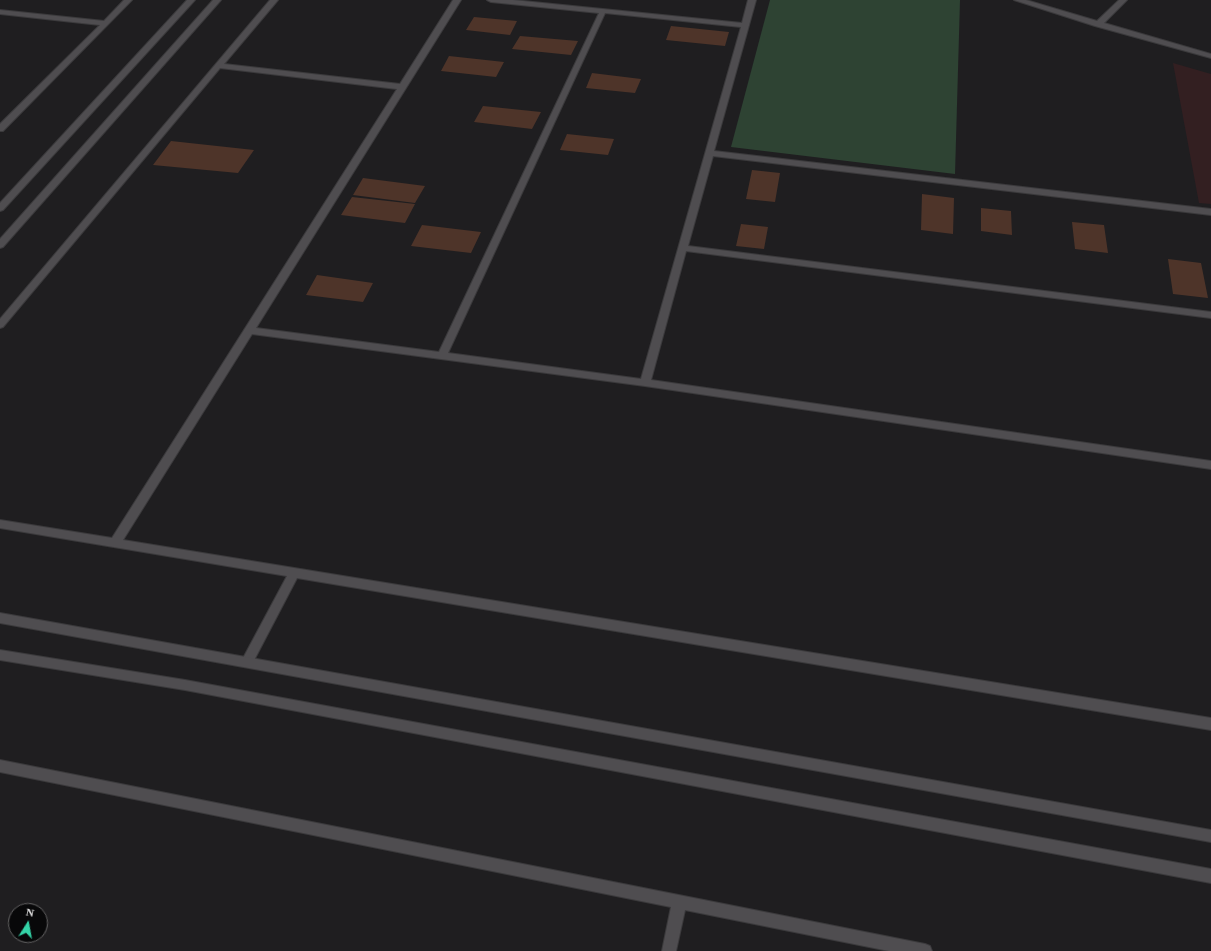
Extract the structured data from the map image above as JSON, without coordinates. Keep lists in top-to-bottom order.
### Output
{
  "north": "top"
}
